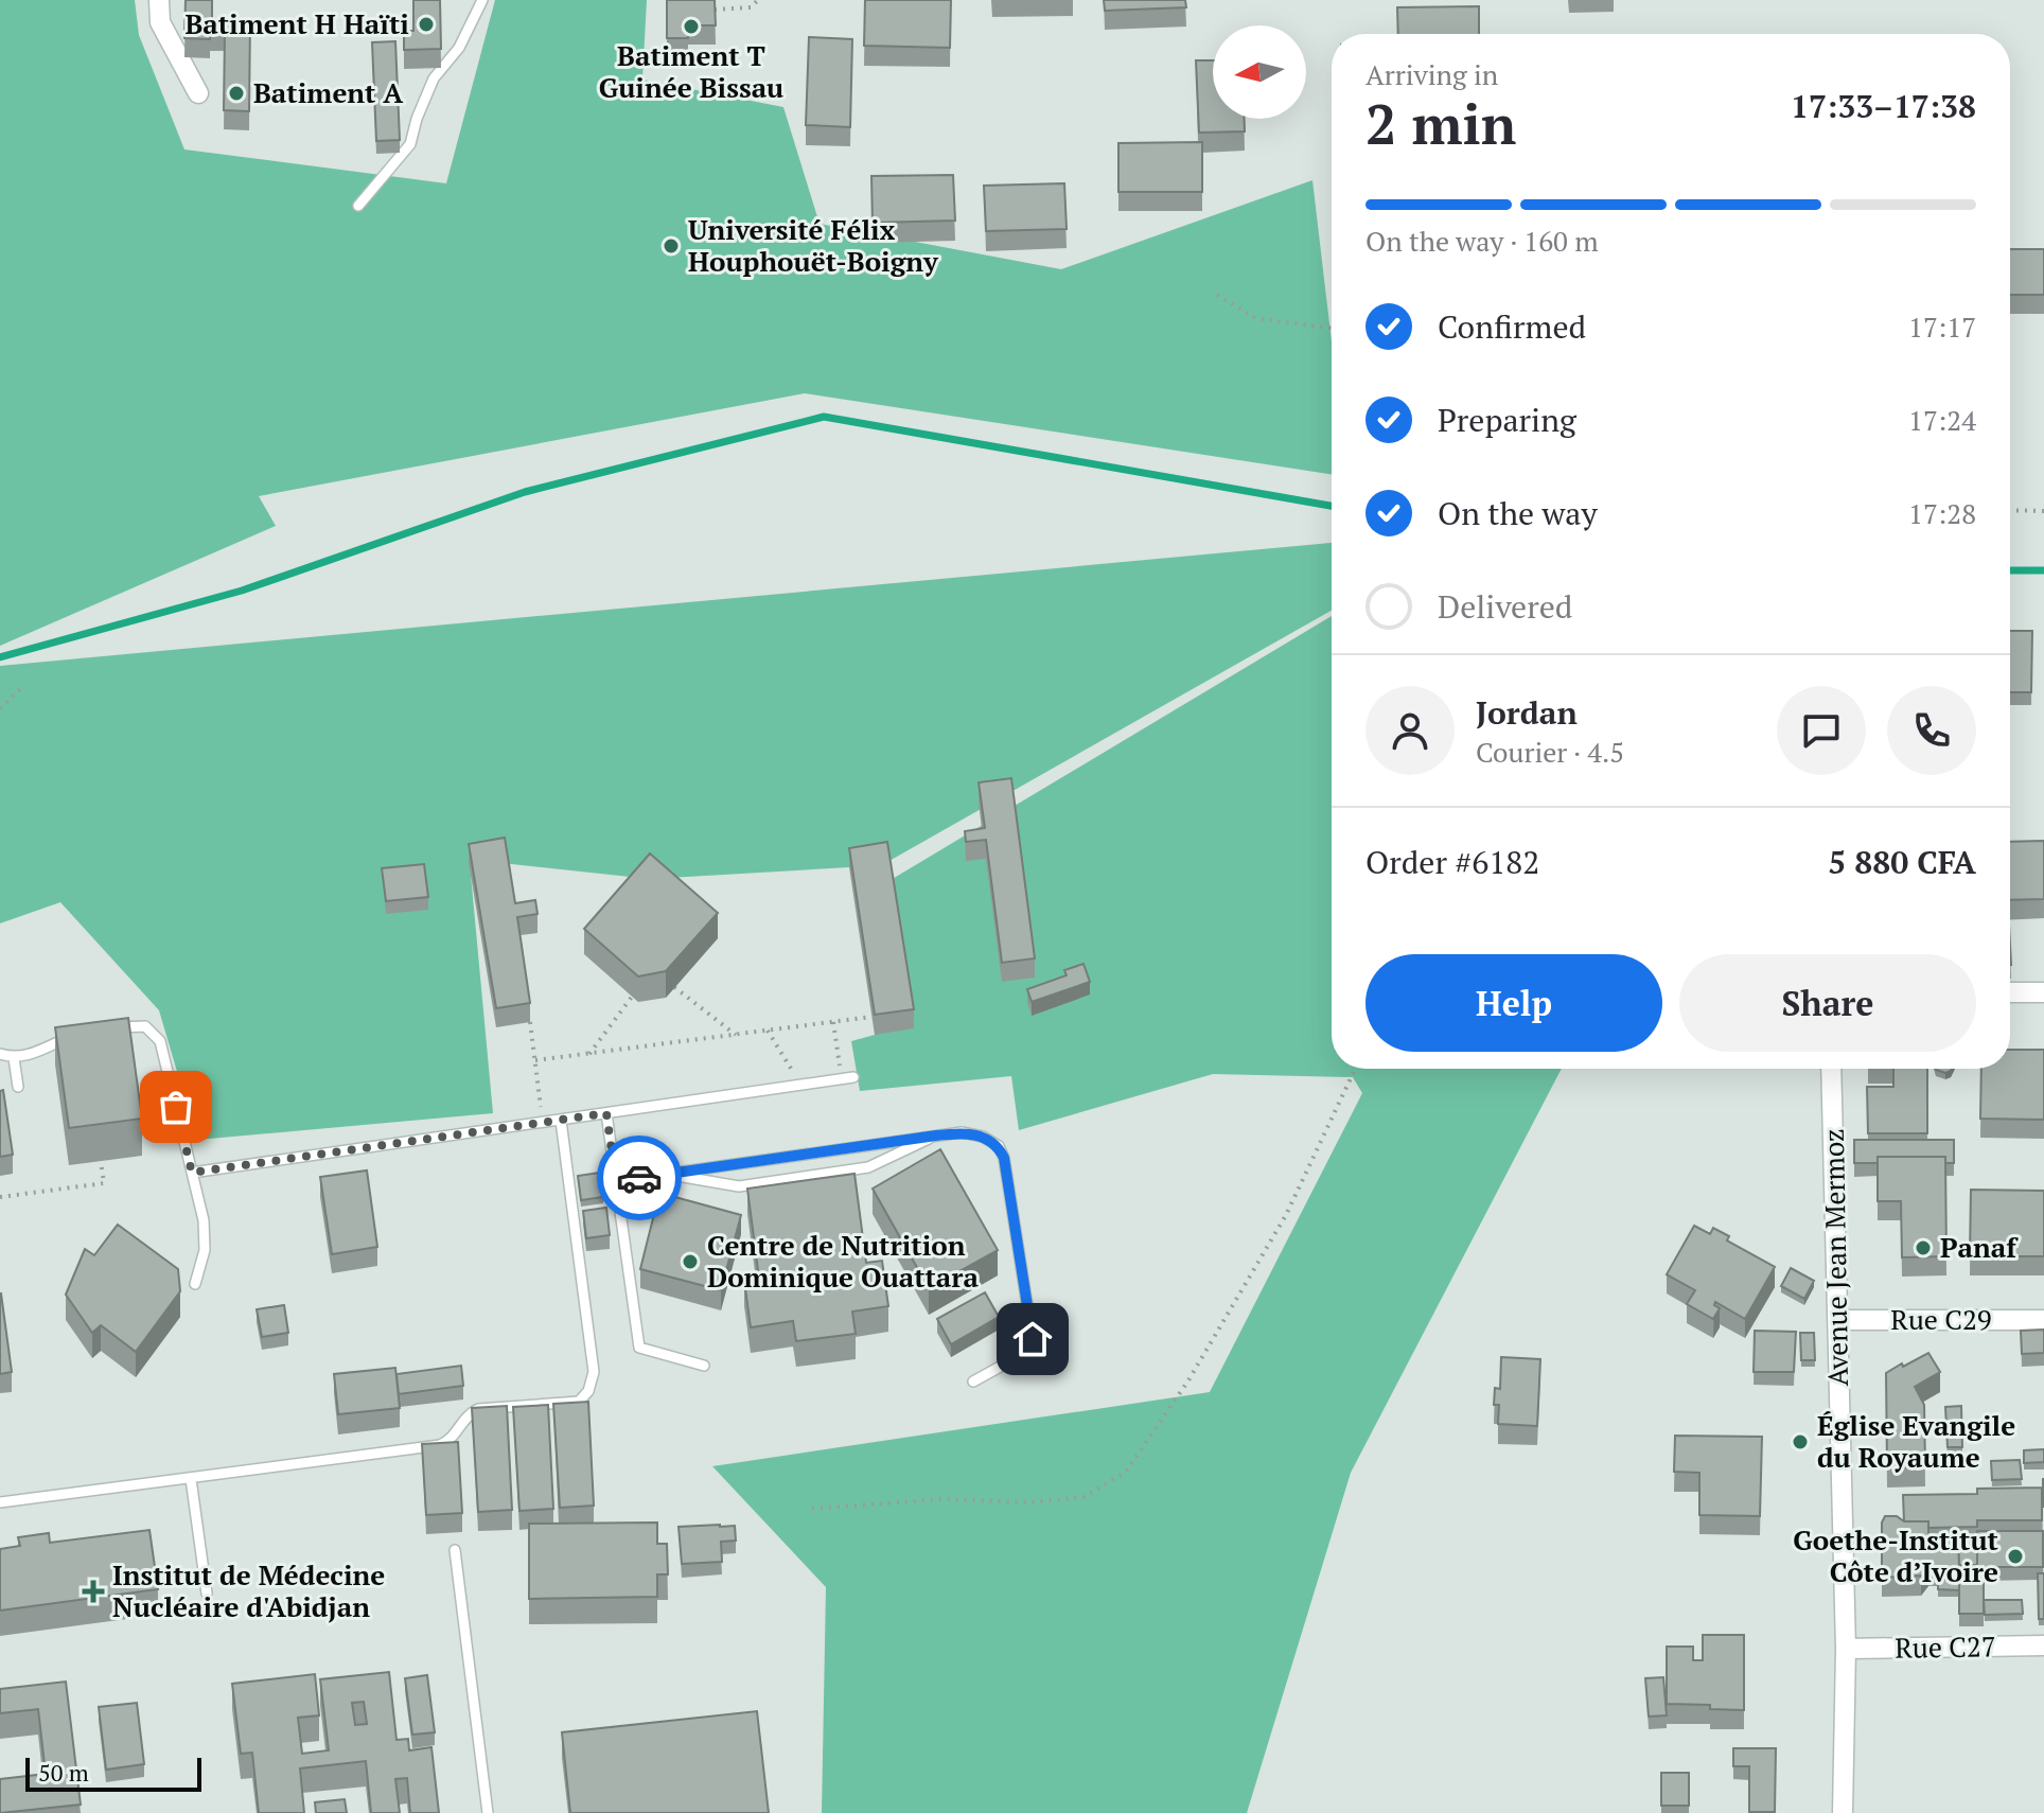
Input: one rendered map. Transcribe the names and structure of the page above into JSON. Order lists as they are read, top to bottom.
{
  "streets": {
    "street": ["Avenue Jean Mermoz", "Rue C29", "Rue C27"]
  },
  "crossings": [
    ["Avenue Jean Mermoz", "Rue C29"],
    ["Avenue Jean Mermoz", "Rue C27"]
  ],
  "places": {
    "other": [
      "Batiment H Haïti",
      "Batiment T Guinée Bissau",
      "Batiment A",
      "Université Félix Houphouët-Boigny",
      "Panaf",
      "Centre de Nutrition Dominique Ouattara",
      "Église Evangile du Royaume",
      "Goethe-Institut Côte d’Ivoire"
    ],
    "health": ["Institut de Médecine Nucléaire d'Abidjan"]
  },
  "scale_bar": "50 m",
  "north": "left",
  "page": {
    "heading": ["2 min", "Arriving in", "17:33–17:38"],
    "panel": [
      "Jordan",
      "Courier · 4.5",
      "Order #6182",
      "5 880 CFA"
    ],
    "bar": "On the way · 160 m",
    "list": [
      ["Confirmed", "17:17"],
      ["Preparing", "17:24"],
      ["On the way", "17:28"],
      "Delivered"
    ],
    "buttons": ["Help", "Share"],
    "scale": "50 m"
  }
}
